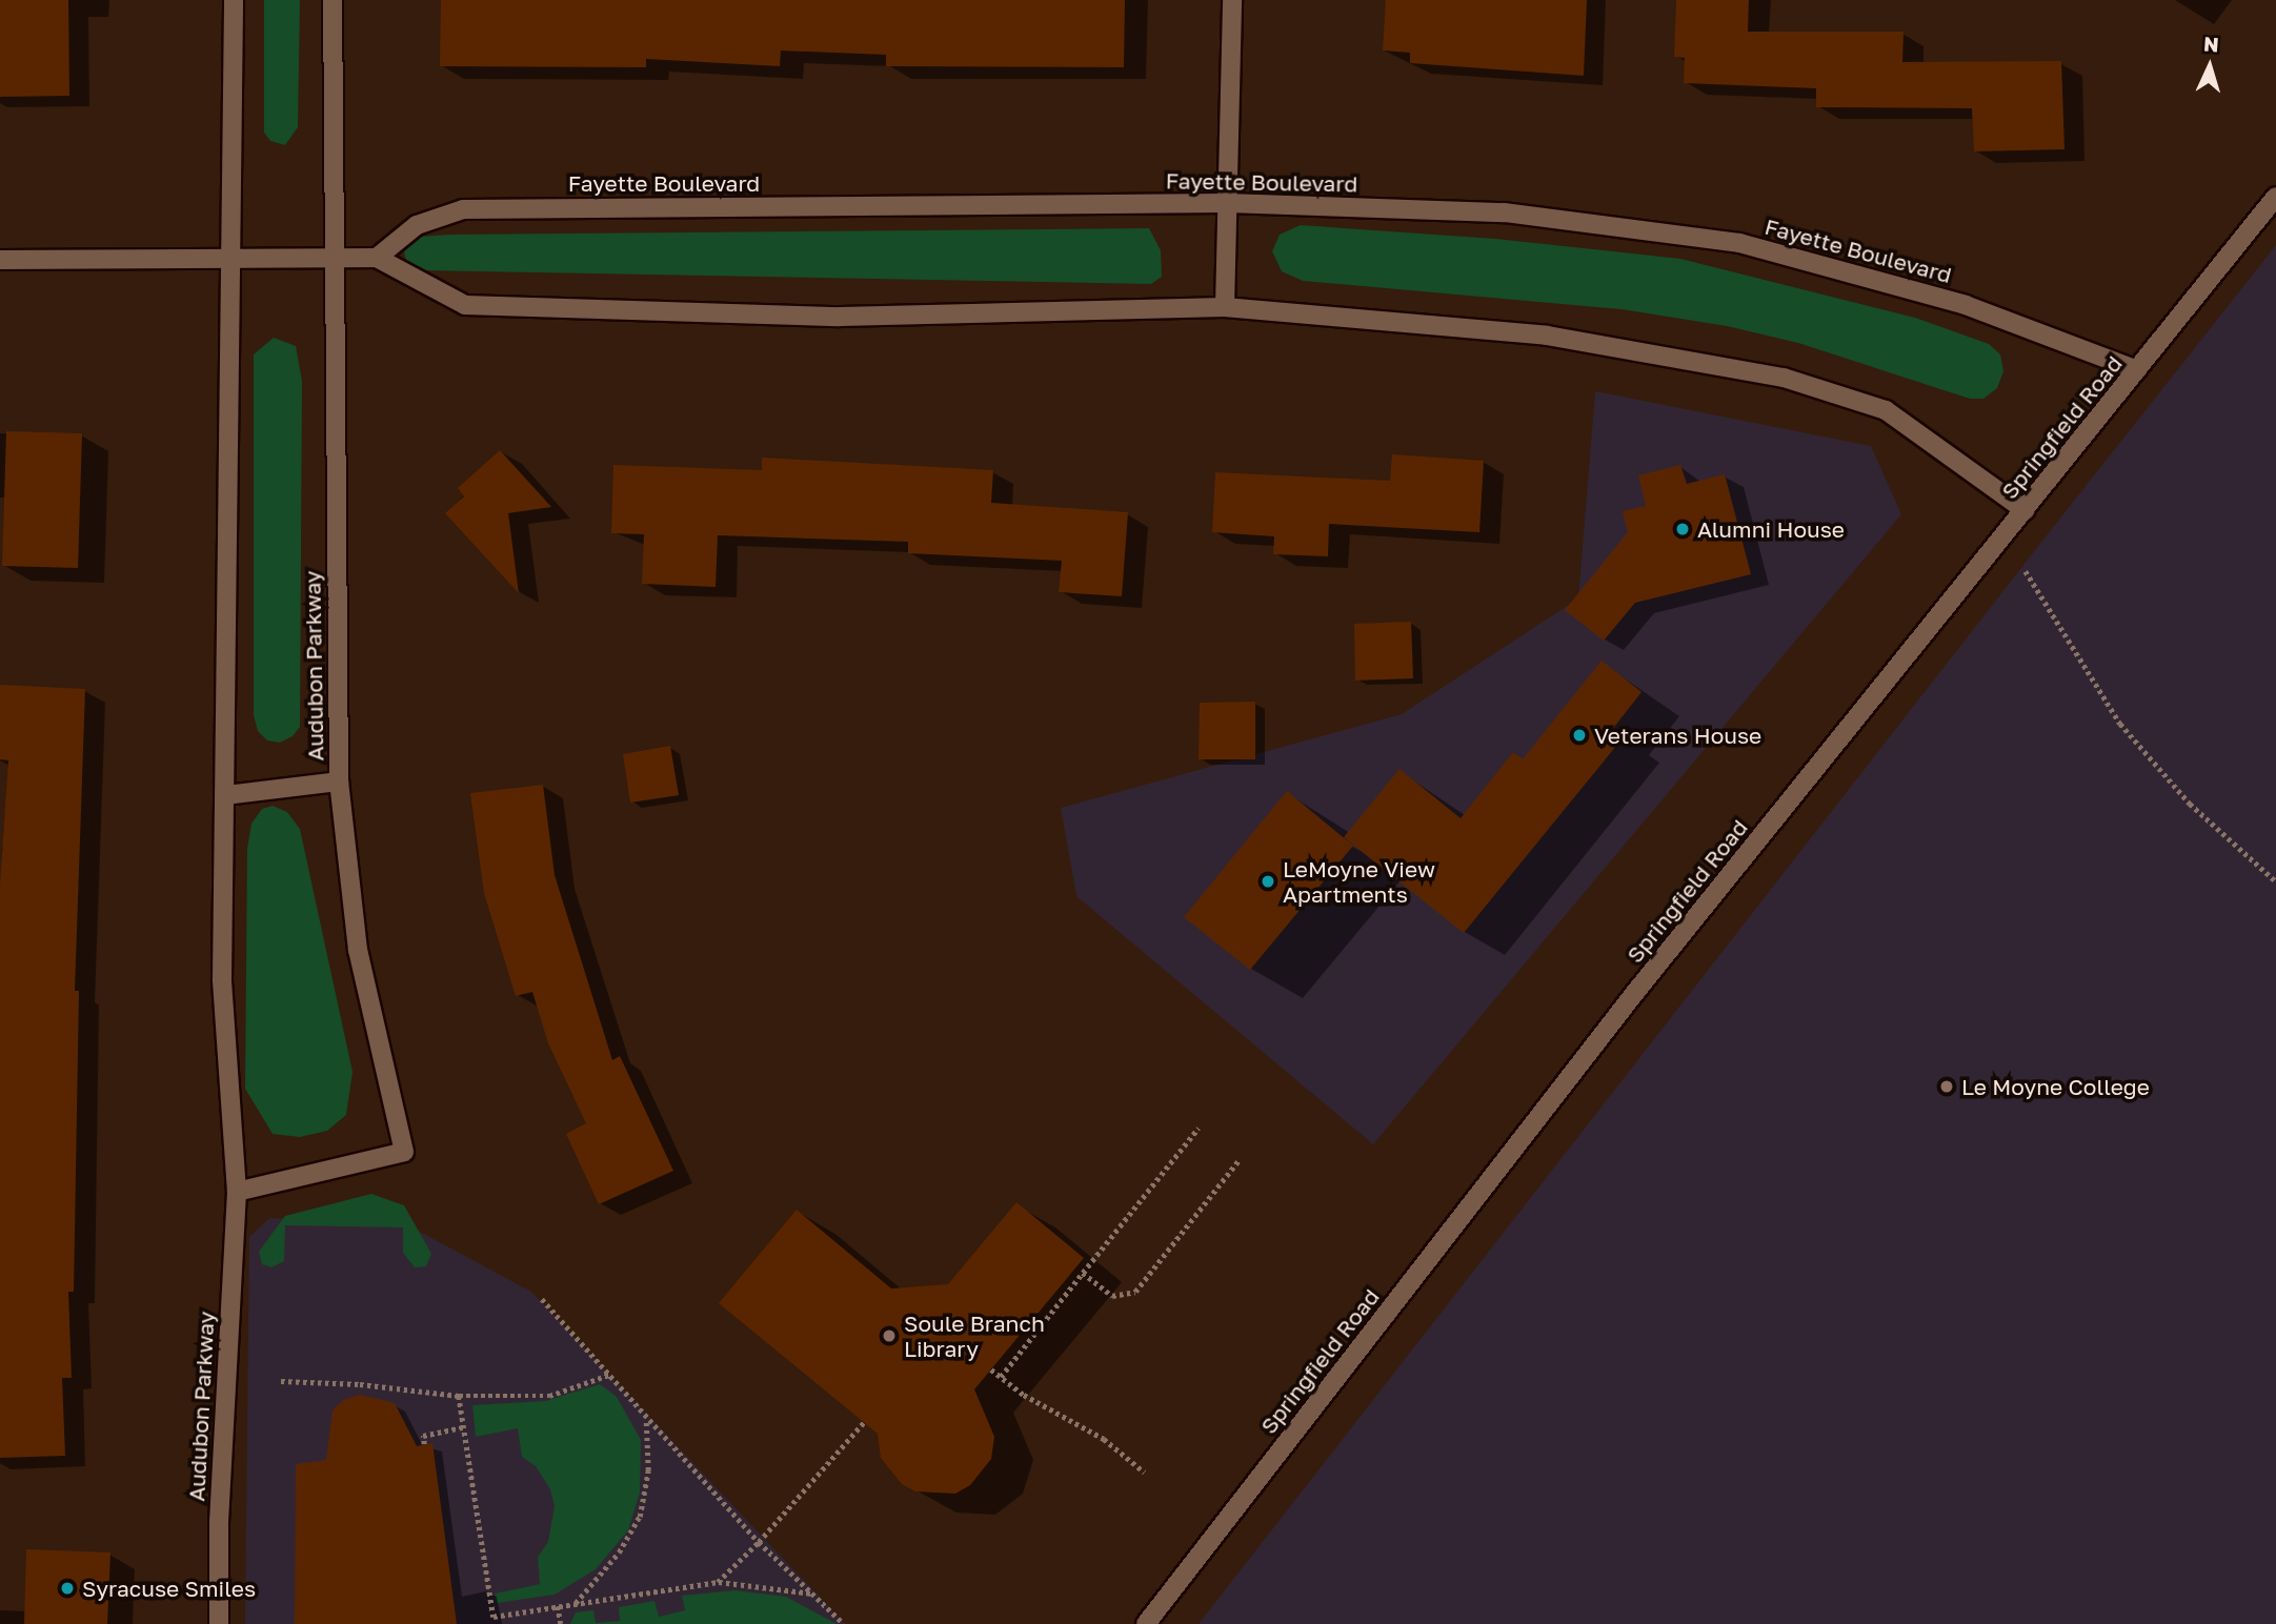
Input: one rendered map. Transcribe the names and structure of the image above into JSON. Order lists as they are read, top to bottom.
{
  "streets": {
    "street": ["Fayette Boulevard", "Springfield Road", "Audubon Parkway"]
  },
  "crossings": [
    ["Fayette Boulevard", "Springfield Road"]
  ],
  "places": [
    "Alumni House",
    "Veterans House",
    "LeMoyne View Apartments",
    "Le Moyne College",
    "Soule Branch Library",
    "Syracuse Smiles"
  ],
  "north": "top"
}
